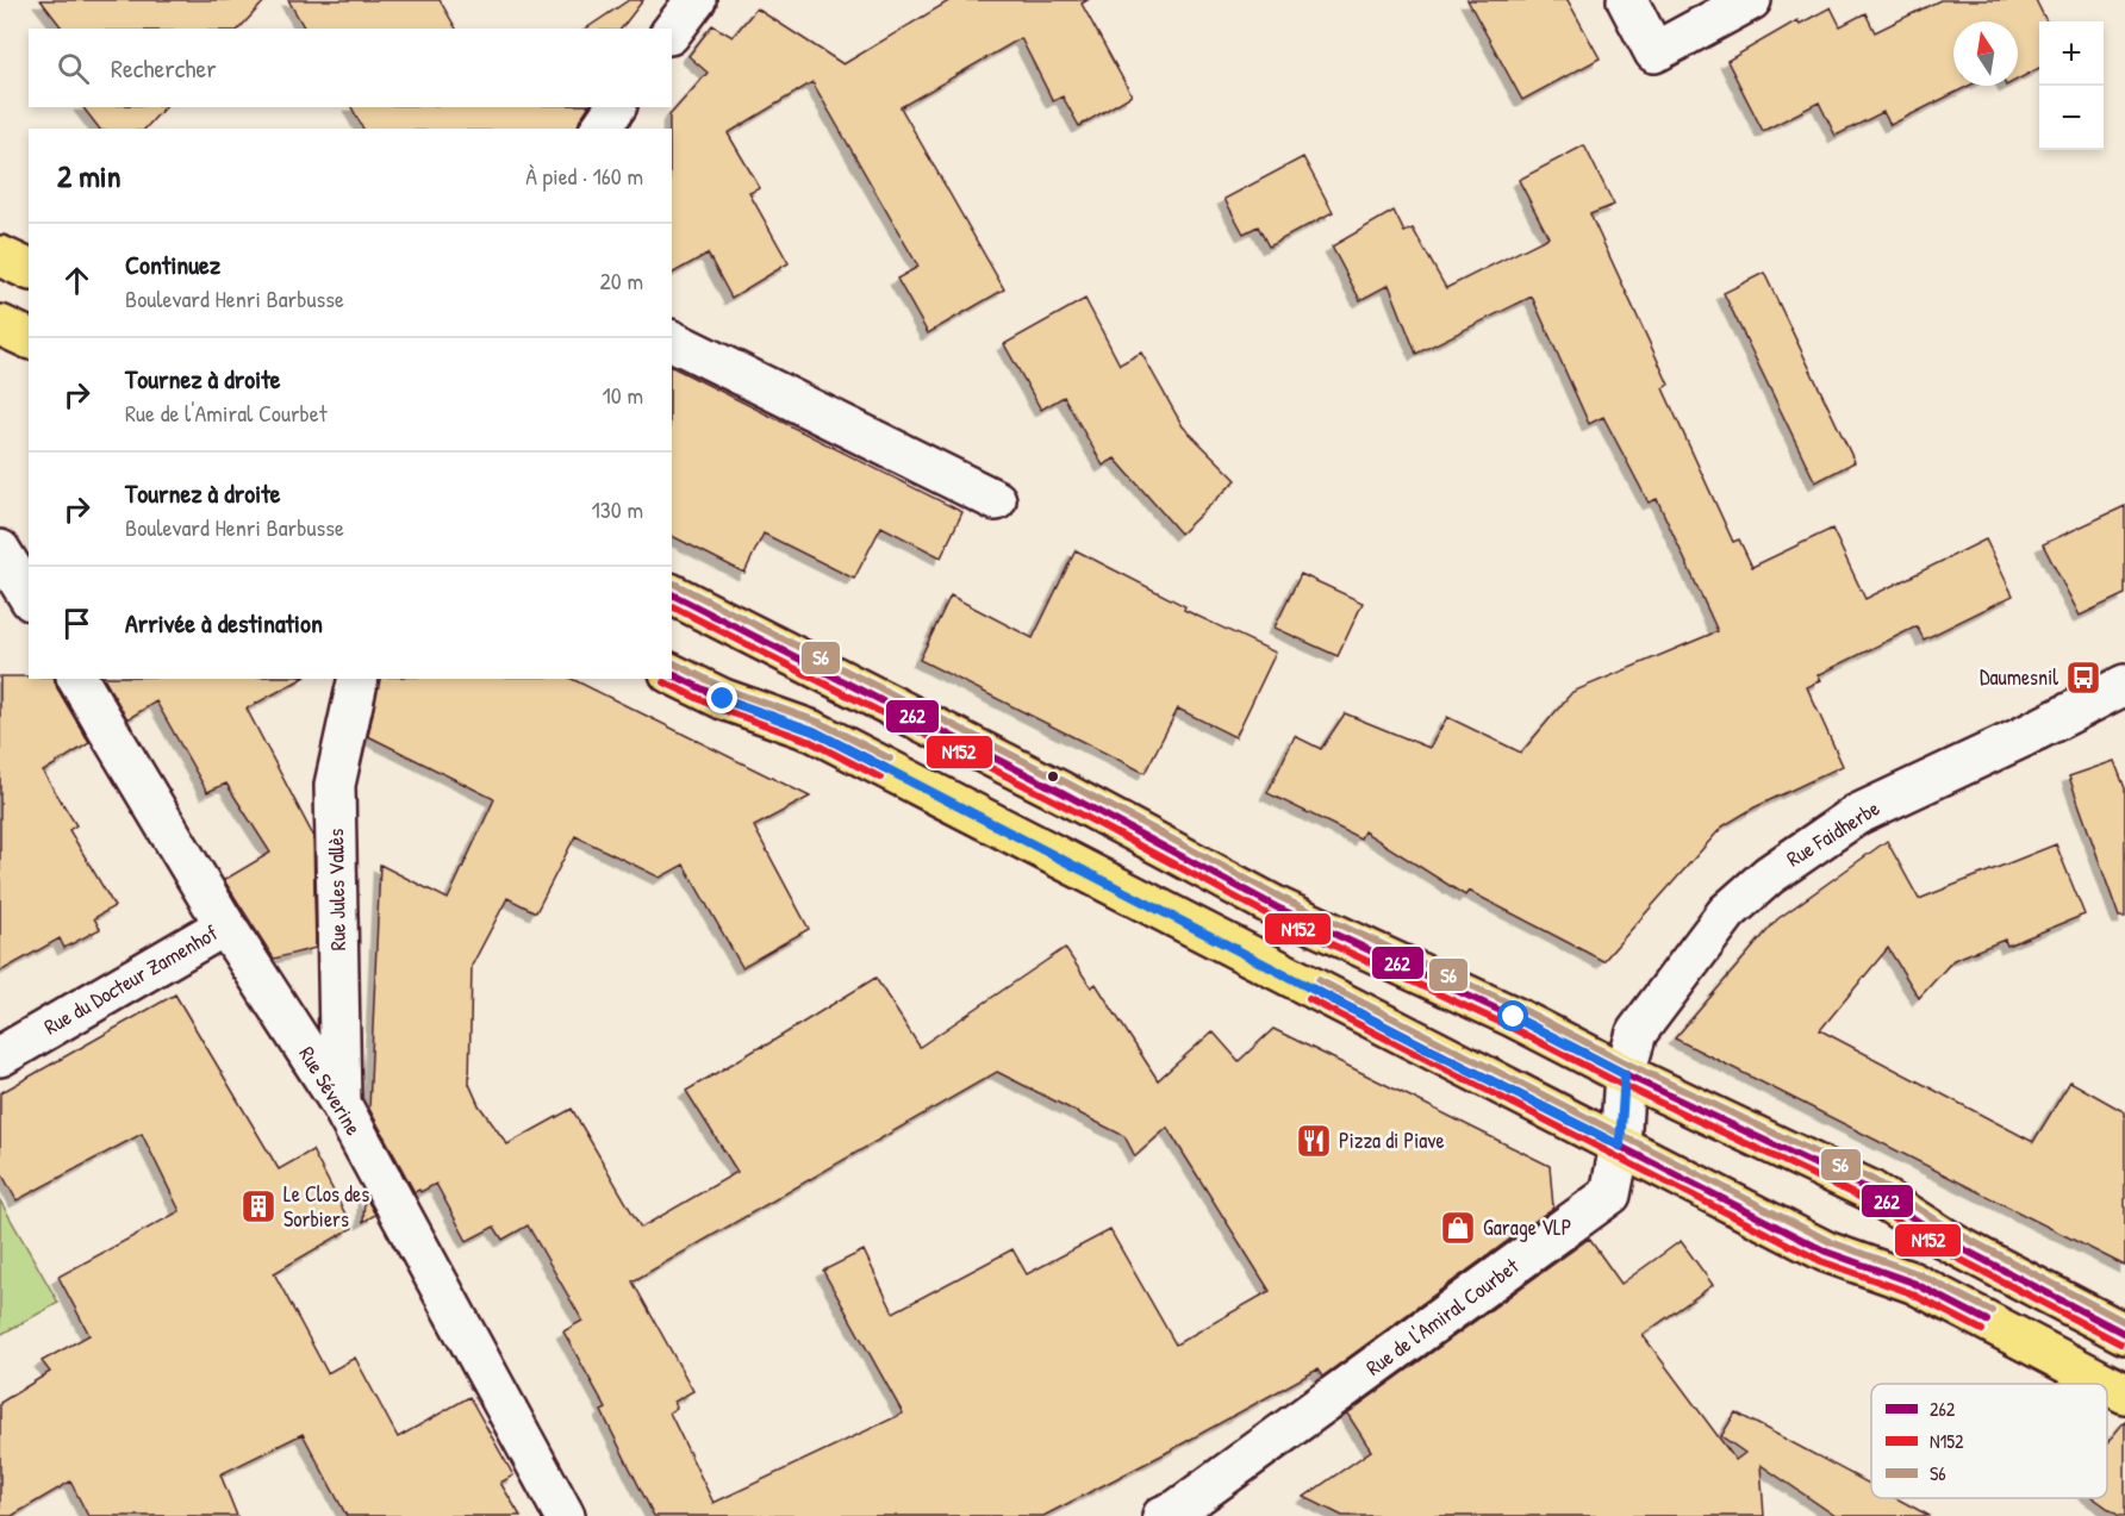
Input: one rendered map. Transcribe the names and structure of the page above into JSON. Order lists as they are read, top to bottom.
{
  "streets": {
    "street": [
      "Rue Faidherbe",
      "Rue Jules Vallès",
      "Rue du Docteur Zamenhof",
      "Rue Séverine",
      "Rue de l'Amiral Courbet"
    ]
  },
  "crossings": [
    ["Rue Faidherbe", "Rue de l'Amiral Courbet"],
    ["Rue Jules Vallès", "Rue Séverine"],
    ["Rue du Docteur Zamenhof", "Rue Séverine"]
  ],
  "places": {
    "bus stop": ["Daumesnil"],
    "restaurant": ["Pizza di Piave"],
    "building": ["Le Clos des Sorbiers"],
    "shop": ["Garage VLP"]
  },
  "lines": ["transit line S6", "transit line 262", "transit line N152"],
  "legend": ["262", "N152", "S6"],
  "north": "top",
  "page": {
    "map_buttons": ["+", "−"],
    "search": "Rechercher",
    "heading": ["2 min", "À pied · 160 m"],
    "list": [
      ["Continuez", "Boulevard Henri Barbusse", "20 m"],
      ["Tournez à droite", "Rue de l'Amiral Courbet", "10 m"],
      ["Tournez à droite", "Boulevard Henri Barbusse", "130 m"],
      "Arrivée à destination"
    ]
  }
}
